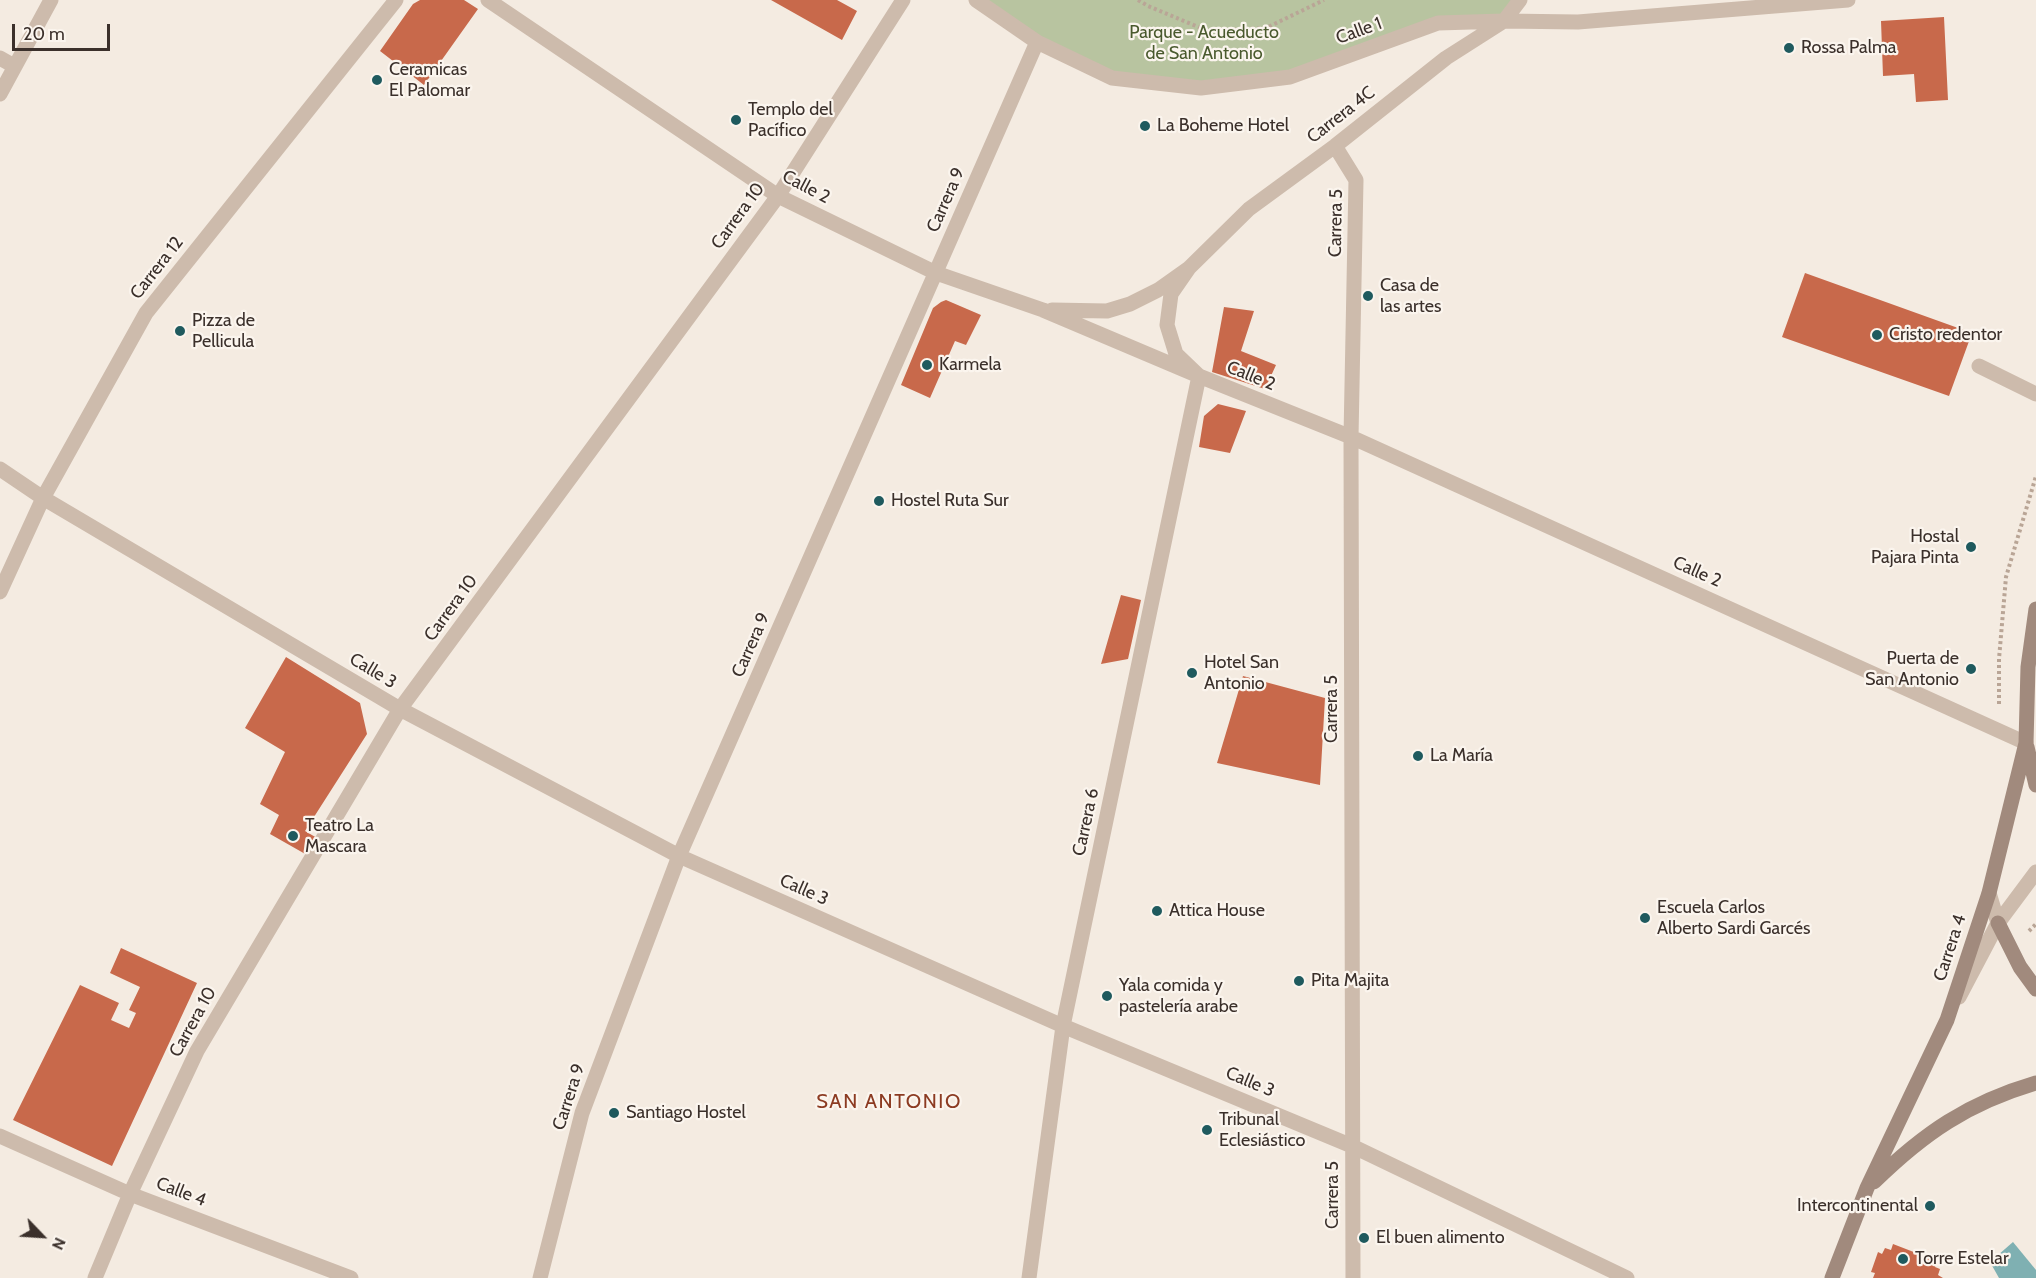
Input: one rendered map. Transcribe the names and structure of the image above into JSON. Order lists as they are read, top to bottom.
{
  "streets": {
    "main road": ["Carrera 4"],
    "street": [
      "Calle 1",
      "Carrera 4C",
      "Calle 2",
      "Carrera 9",
      "Carrera 10",
      "Carrera 5",
      "Carrera 12",
      "Calle 3",
      "Carrera 6",
      "Calle 4"
    ]
  },
  "crossings": [
    ["Calle 1", "Carrera 4C"],
    ["Calle 1", "Carrera 9"],
    ["Carrera 4C", "Calle 2"],
    ["Carrera 4C", "Carrera 5"],
    ["Carrera 4C", "Carrera 6"],
    ["Calle 2", "Carrera 9"],
    ["Calle 2", "Carrera 10"],
    ["Calle 2", "Carrera 5"],
    ["Calle 2", "Carrera 6"],
    ["Calle 2", "Carrera 4"],
    ["Carrera 9", "Calle 3"],
    ["Carrera 10", "Calle 3"],
    ["Carrera 10", "Calle 4"],
    ["Carrera 5", "Calle 3"],
    ["Carrera 12", "Calle 3"],
    ["Calle 3", "Carrera 6"]
  ],
  "districts": ["SAN ANTONIO"],
  "parks": ["Parque - Acueducto de San Antonio"],
  "places": [
    "Rossa Palma",
    "Ceramicas El Palomar",
    "Templo del Pacífico",
    "La Boheme Hotel",
    "Casa de las artes",
    "Pizza de Pellicula",
    "Cristo redentor",
    "Karmela",
    "Hostel Ruta Sur",
    "Hostal Pajara Pinta",
    "Puerta de San Antonio",
    "Hotel San Antonio",
    "La María",
    "Teatro La Mascara",
    "Attica House",
    "Escuela Carlos Alberto Sardi Garcés",
    "Pita Majita",
    "Yala comida y pastelería arabe",
    "Santiago Hostel",
    "Tribunal Eclesiástico",
    "Intercontinental",
    "El buen alimento",
    "Torre Estelar"
  ],
  "scale_bar": "20 m",
  "north": "bottom right"
}
